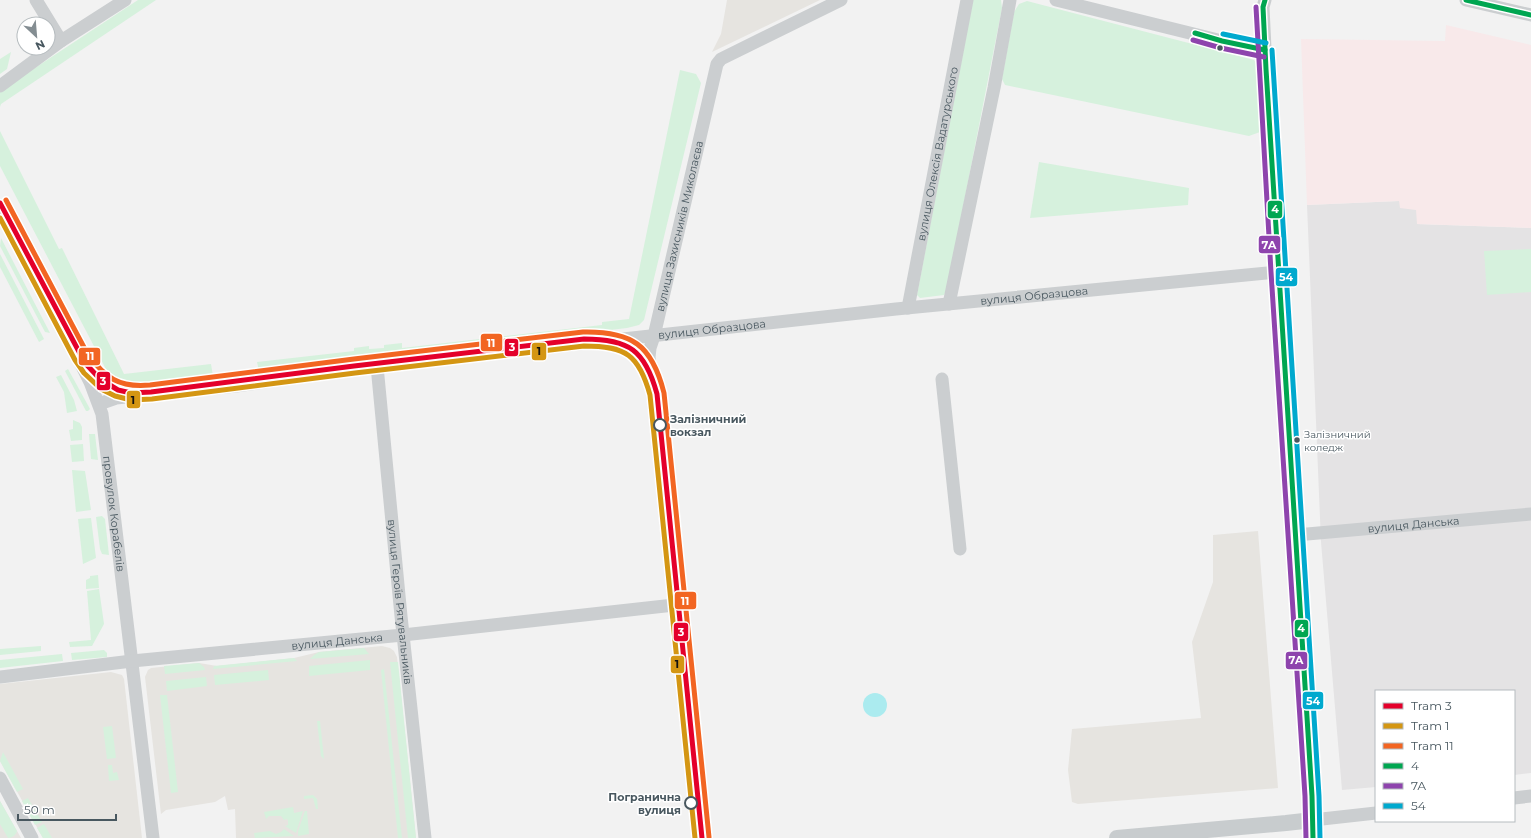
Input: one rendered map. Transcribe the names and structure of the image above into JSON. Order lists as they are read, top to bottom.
{
  "streets": {
    "street": [
      "вулиця Олексія Вадатурського",
      "вулиця Захисників Миколаєва",
      "вулиця Образцова",
      "провулок Корабелів",
      "вулиця Данська",
      "вулиця Героїв Рятувальників"
    ]
  },
  "crossings": [
    ["вулиця Олексія Вадатурського", "вулиця Образцова"],
    ["вулиця Захисників Миколаєва", "вулиця Образцова"],
    ["вулиця Захисників Миколаєва", "вулиця Данська"],
    ["вулиця Образцова", "провулок Корабелів"],
    ["вулиця Образцова", "вулиця Героїв Рятувальників"],
    ["провулок Корабелів", "вулиця Данська"],
    ["вулиця Данська", "вулиця Героїв Рятувальників"]
  ],
  "places": ["Залізничний вокзал", "Залізничний коледж", "Погранична вулиця"],
  "lines": [
    "transit line 4",
    "transit line 7А",
    "transit line 54",
    "tram line 11",
    "tram line 3",
    "tram line 1"
  ],
  "legend": [
    "Tram 3",
    "Tram 1",
    "Tram 11",
    "4",
    "7А",
    "54"
  ],
  "scale_bar": "50 m",
  "north": "bottom right"
}
